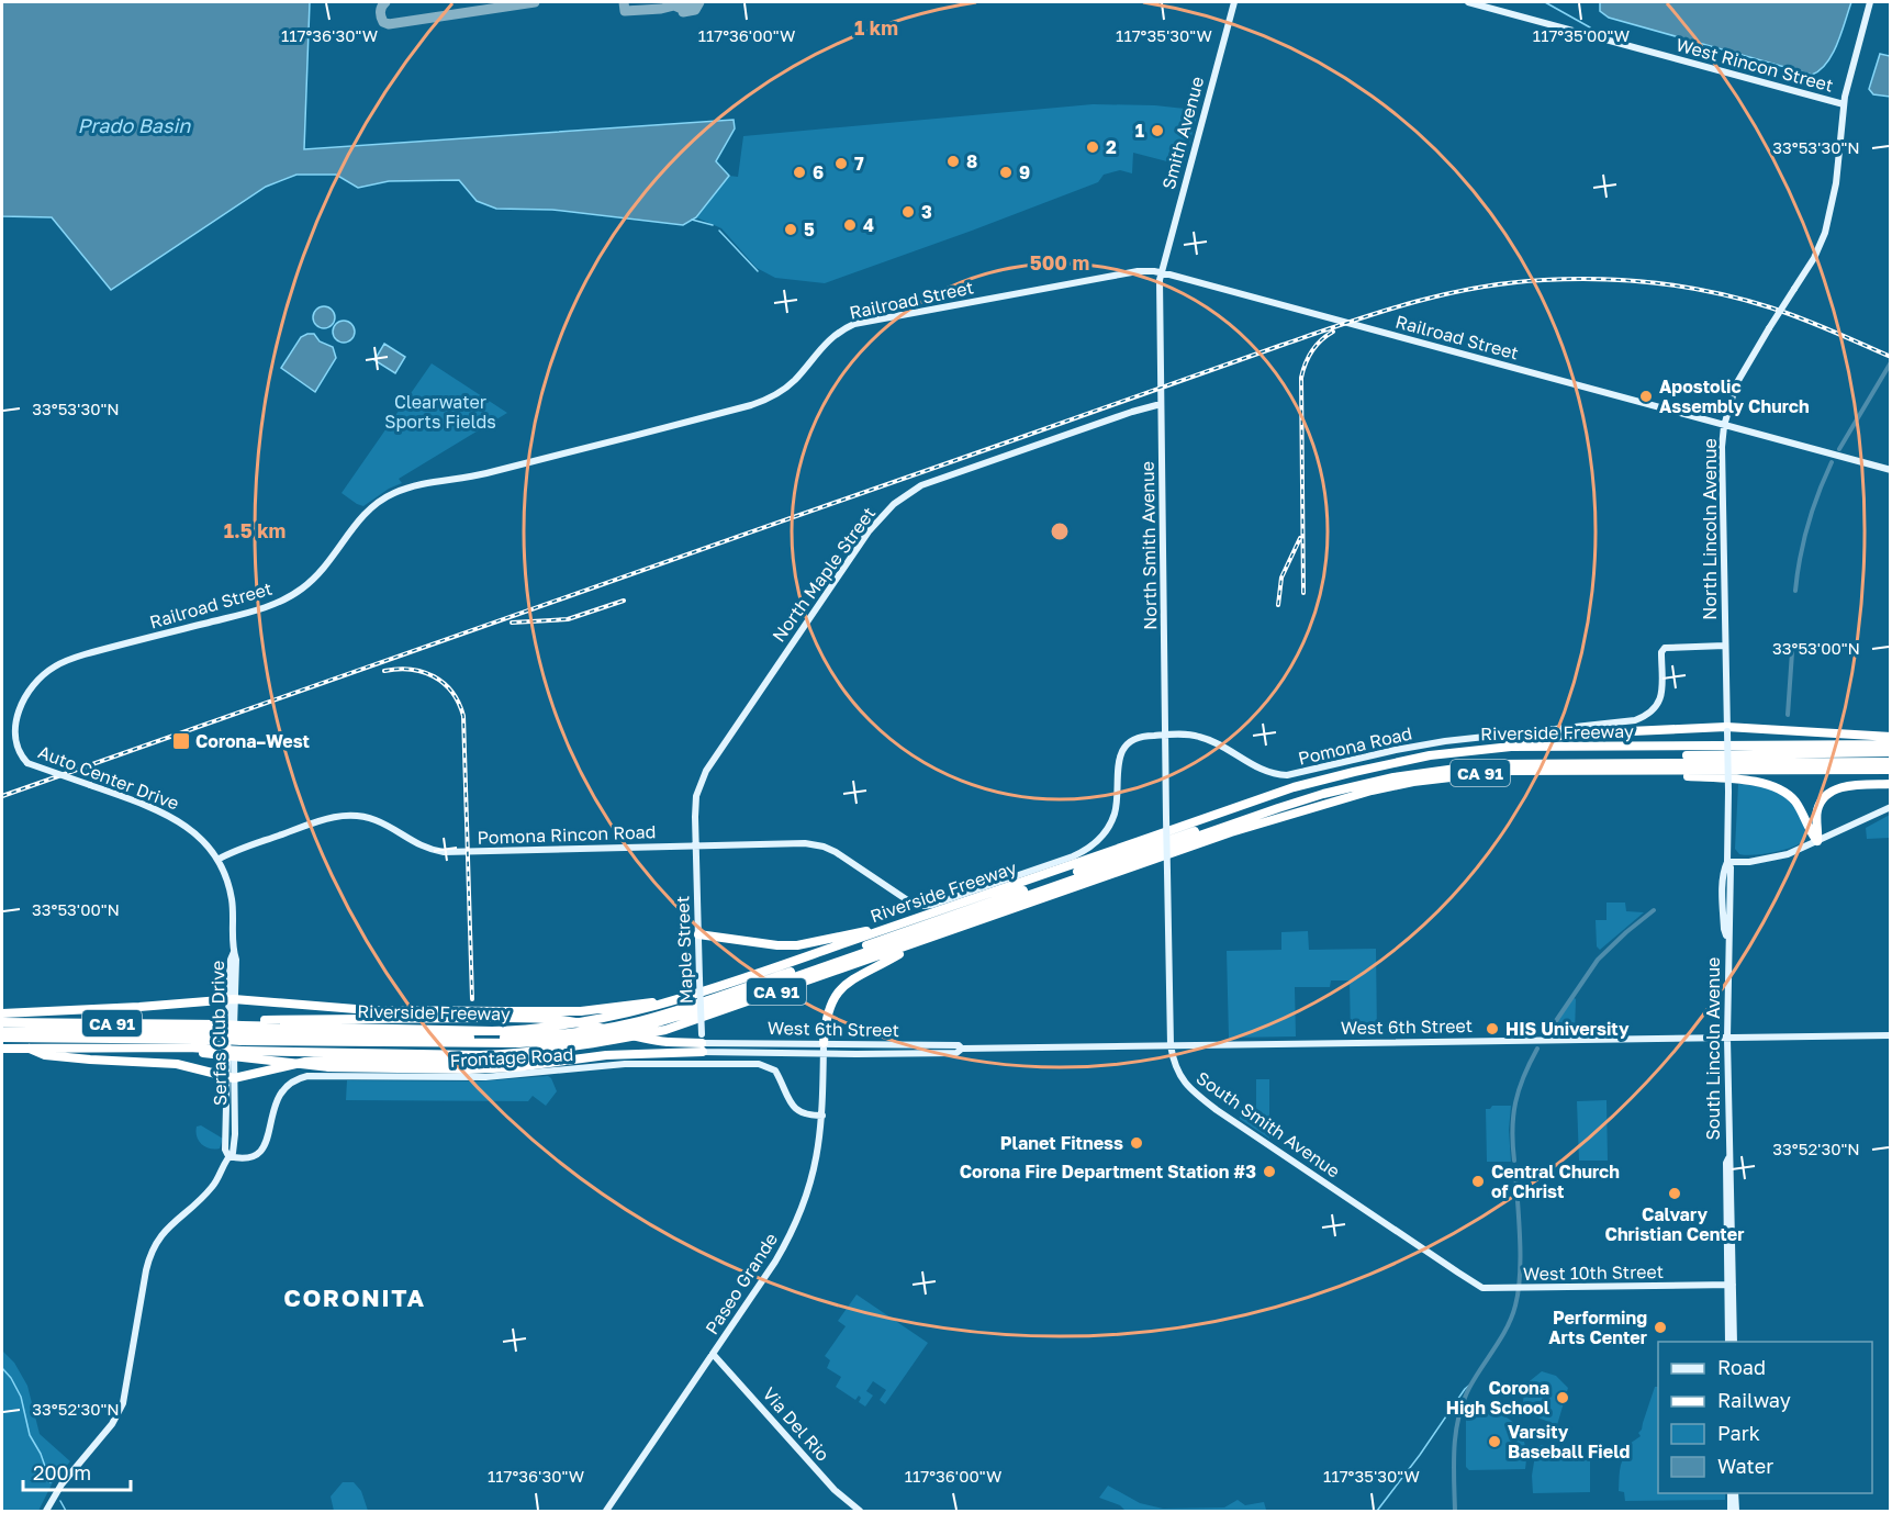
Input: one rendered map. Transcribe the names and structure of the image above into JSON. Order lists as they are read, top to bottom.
{
  "streets": {
    "highway": ["Riverside Freeway", "CA 91"],
    "main road": [
      "West Rincon Street",
      "Smith Avenue",
      "Railroad Street",
      "North Lincoln Avenue",
      "North Smith Avenue",
      "North Maple Street",
      "Pomona Road",
      "Auto Center Drive",
      "Pomona Rincon Road",
      "Maple Street",
      "West 6th Street",
      "Serfas Club Drive",
      "South Lincoln Avenue",
      "Frontage Road",
      "South Smith Avenue",
      "West 10th Street",
      "Paseo Grande",
      "Via Del Rio"
    ]
  },
  "crossings": [
    ["West Rincon Street", "North Lincoln Avenue"],
    ["Smith Avenue", "Railroad Street"],
    ["Smith Avenue", "North Smith Avenue"],
    ["Railroad Street", "North Lincoln Avenue"],
    ["Railroad Street", "North Smith Avenue"],
    ["Railroad Street", "Auto Center Drive"],
    ["North Lincoln Avenue", "Pomona Road"],
    ["North Lincoln Avenue", "South Lincoln Avenue"],
    ["North Smith Avenue", "North Maple Street"],
    ["North Smith Avenue", "Pomona Road"],
    ["North Smith Avenue", "South Smith Avenue"],
    ["North Maple Street", "Pomona Road"],
    ["North Maple Street", "Pomona Rincon Road"],
    ["North Maple Street", "Maple Street"],
    ["Pomona Road", "Pomona Rincon Road"],
    ["Pomona Road", "Maple Street"],
    ["Auto Center Drive", "Pomona Rincon Road"],
    ["Auto Center Drive", "Serfas Club Drive"],
    ["Pomona Rincon Road", "Maple Street"],
    ["Maple Street", "West 6th Street"],
    ["West 6th Street", "South Lincoln Avenue"],
    ["West 6th Street", "South Smith Avenue"],
    ["West 6th Street", "Paseo Grande"],
    ["Serfas Club Drive", "Frontage Road"],
    ["South Lincoln Avenue", "West 10th Street"],
    ["Frontage Road", "Paseo Grande"],
    ["South Smith Avenue", "West 10th Street"],
    ["Paseo Grande", "Via Del Rio"]
  ],
  "districts": ["CORONITA"],
  "water": ["Prado Basin"],
  "parks": ["Clearwater Sports Fields"],
  "places": {
    "other": [
      "1",
      "2",
      "8",
      "7",
      "6",
      "9",
      "3",
      "4",
      "5",
      "Apostolic Assembly Church",
      "HIS University",
      "Planet Fitness",
      "Corona Fire Department Station #3",
      "Central Church of Christ",
      "Calvary Christian Center",
      "Performing Arts Center",
      "Corona High School",
      "Varsity Baseball Field"
    ],
    "transit": ["Corona–West"]
  },
  "legend": [
    "Road",
    "Railway",
    "Park",
    "Water"
  ],
  "scale_bar": "200 m",
  "coordinates": [
    "117°36'30\"W",
    "117°36'00\"W",
    "117°35'30\"W",
    "117°35'00\"W",
    "33°53'30\"N",
    "33°53'00\"N",
    "33°52'30\"N"
  ],
  "rings": ["1 km", "500 m", "1.5 km"]
}
